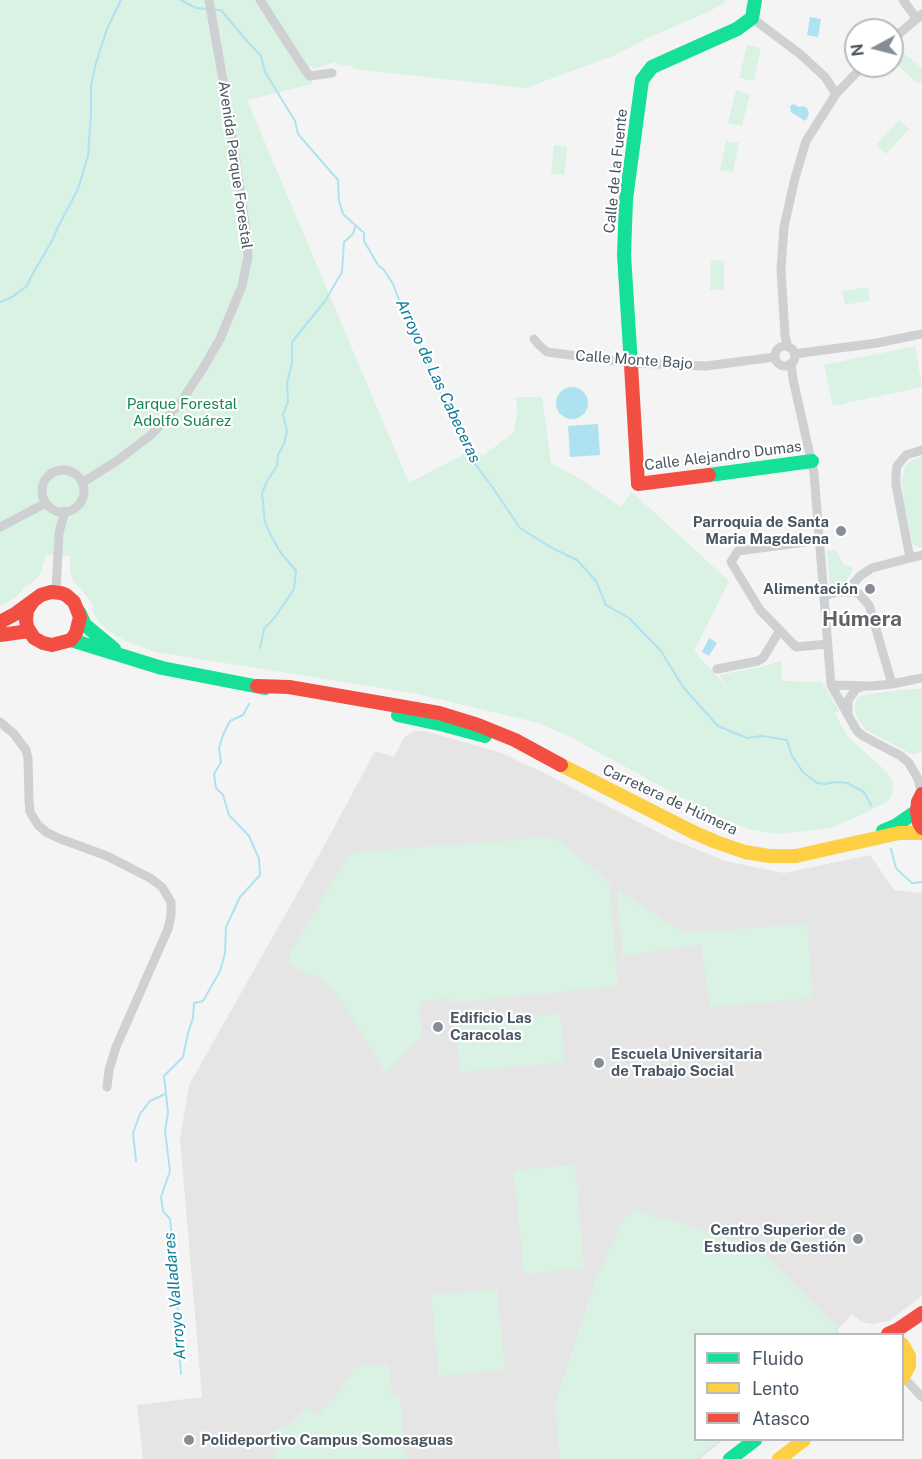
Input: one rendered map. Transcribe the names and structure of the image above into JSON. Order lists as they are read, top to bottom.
{
  "streets": {
    "main road": ["Calle de la Fuente", "Calle Alejandro Dumas", "Carretera de Húmera"],
    "street": ["Avenida Parque Forestal", "Calle Monte Bajo"]
  },
  "crossings": [
    ["Calle de la Fuente", "Calle Monte Bajo"],
    ["Calle de la Fuente", "Calle Alejandro Dumas"]
  ],
  "districts": ["Húmera"],
  "water": ["Arroyo de Las Cabeceras", "Arroyo Valladares"],
  "parks": ["Parque Forestal Adolfo Suárez"],
  "places": [
    "Parroquia de Santa Maria Magdalena",
    "Alimentación",
    "Edificio Las Caracolas",
    "Escuela Universitaria de Trabajo Social",
    "Centro Superior de Estudios de Gestión",
    "Polideportivo Campus Somosaguas"
  ],
  "legend": ["Fluido", "Lento", "Atasco"],
  "north": "left"
}
